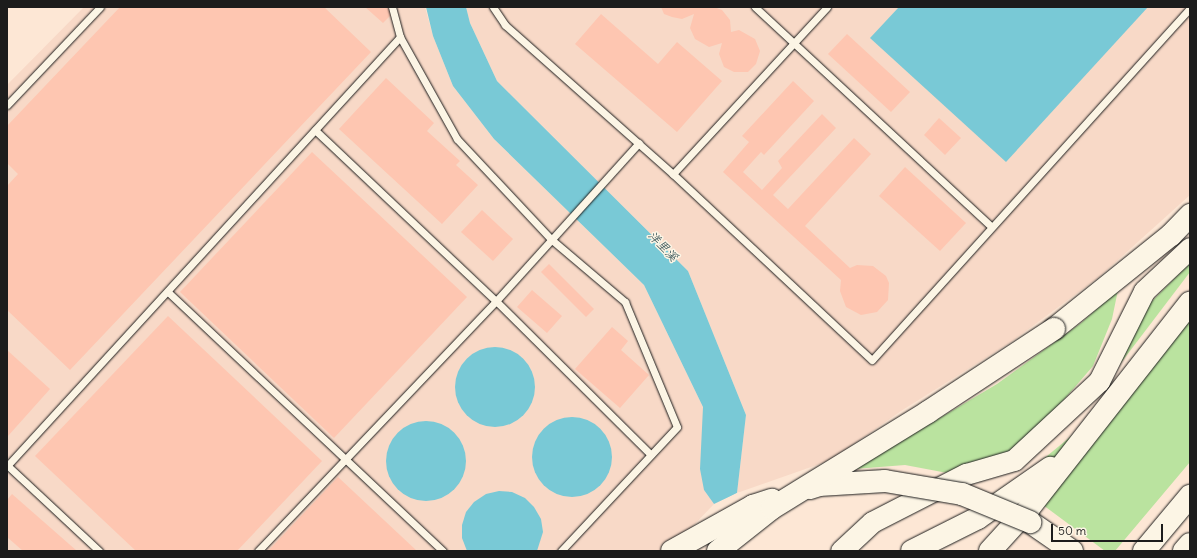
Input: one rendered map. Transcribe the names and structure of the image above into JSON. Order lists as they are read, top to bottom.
{
  "water": ["洋里溪"],
  "scale_bar": "50 m"
}
